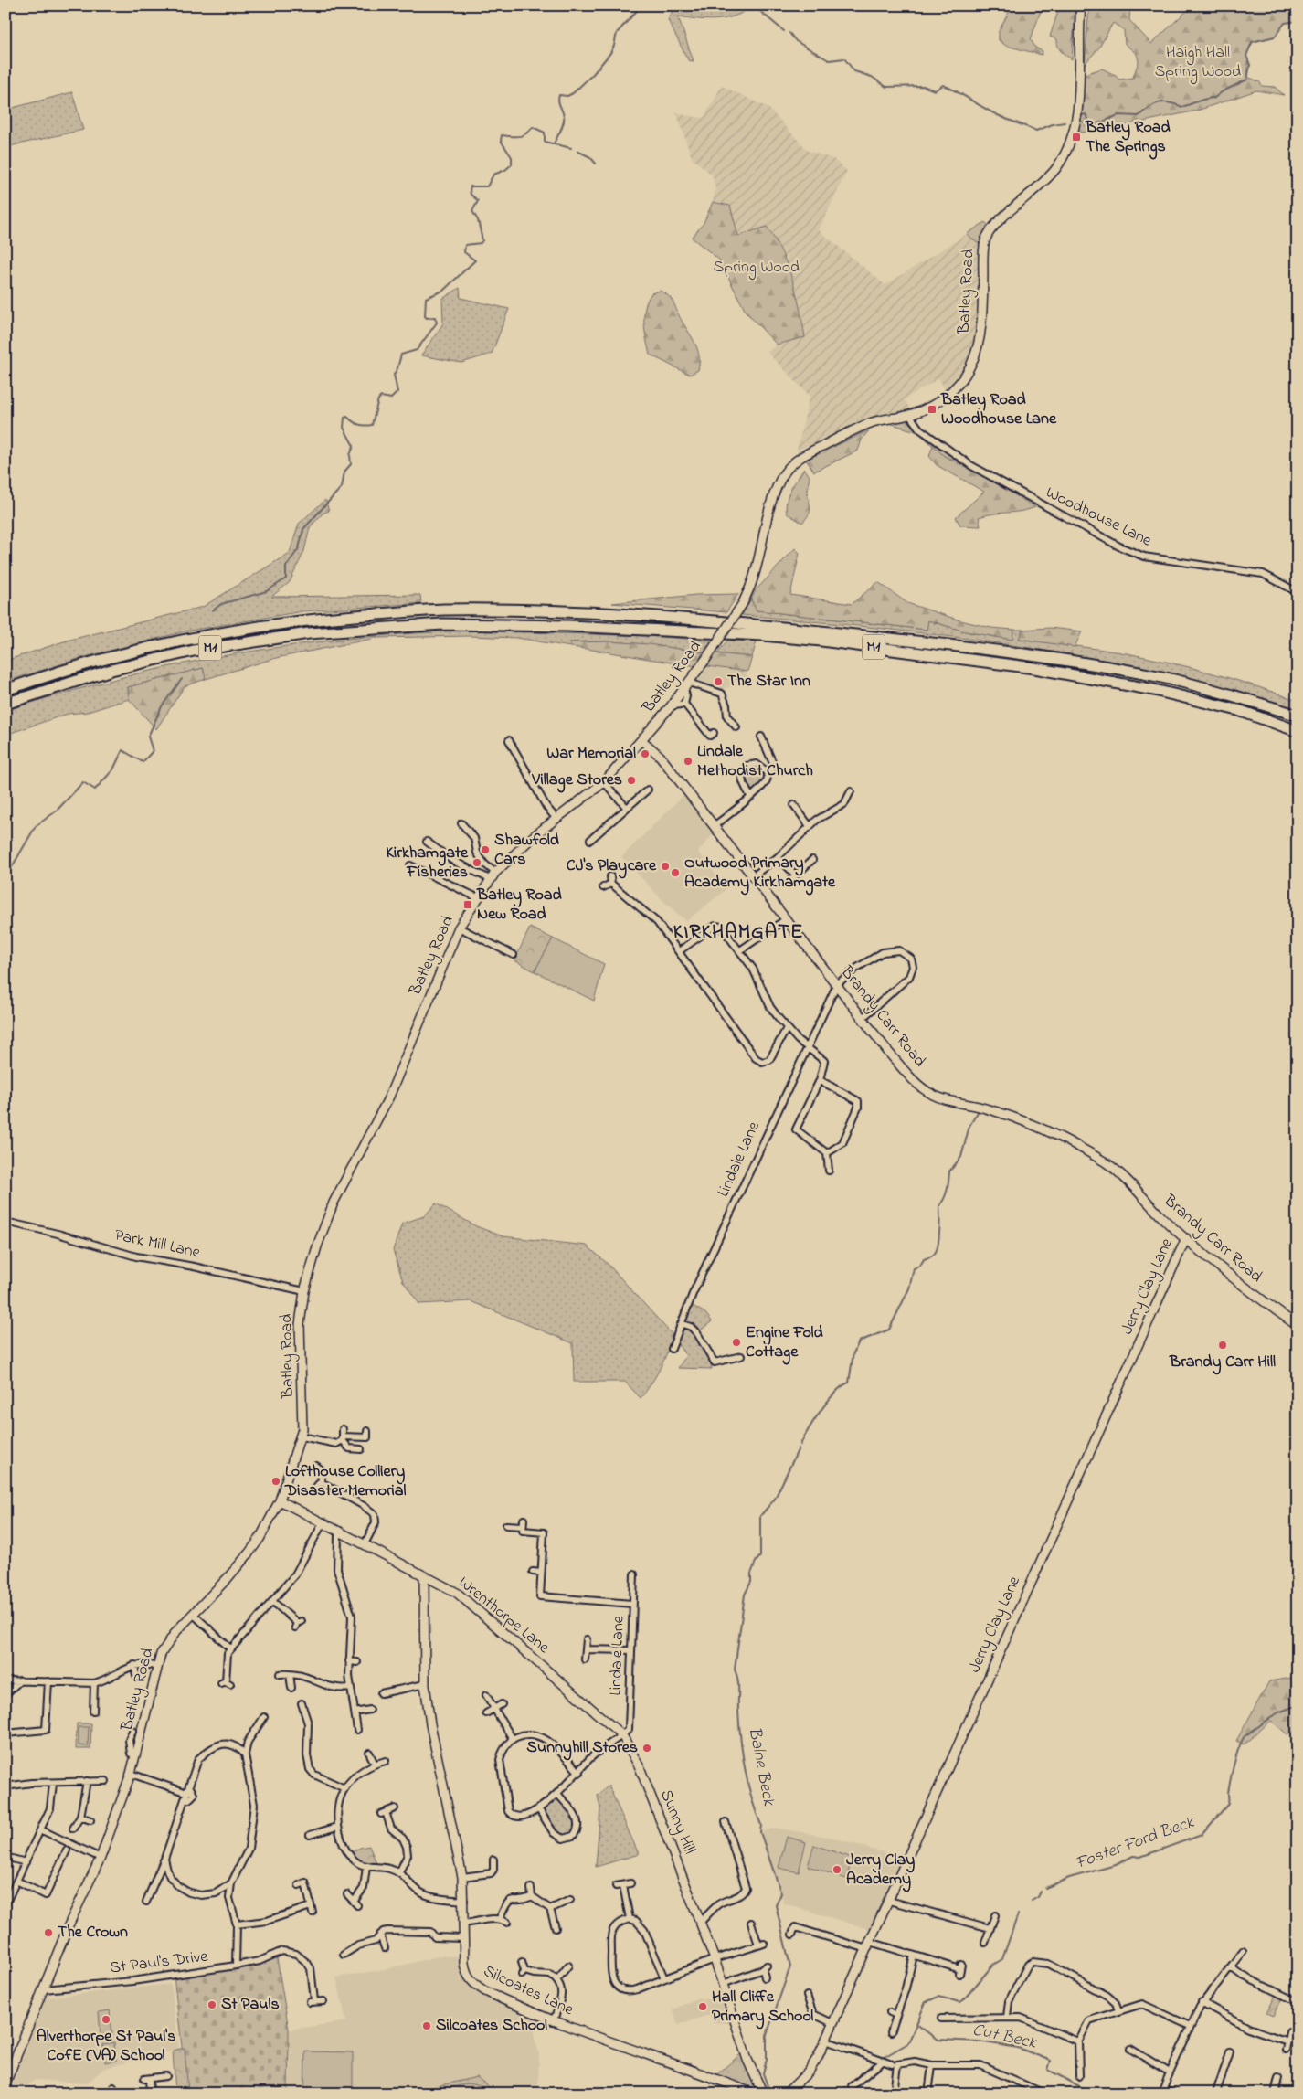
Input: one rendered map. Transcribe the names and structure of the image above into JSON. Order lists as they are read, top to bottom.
{
  "streets": {
    "highway": ["M1"],
    "street": [
      "Batley Road",
      "Woodhouse Lane",
      "Brandy Carr Road",
      "Lindale Lane",
      "Park Mill Lane",
      "Jerry Clay Lane",
      "Wrenthorpe Lane",
      "Sunny Hill",
      "St Paul's Drive",
      "Silcoates Lane"
    ]
  },
  "crossings": [
    ["Batley Road", "Woodhouse Lane"],
    ["Batley Road", "Brandy Carr Road"],
    ["Batley Road", "Park Mill Lane"],
    ["Batley Road", "Wrenthorpe Lane"],
    ["Batley Road", "St Paul's Drive"],
    ["Brandy Carr Road", "Lindale Lane"],
    ["Brandy Carr Road", "Jerry Clay Lane"],
    ["Lindale Lane", "Wrenthorpe Lane"],
    ["Lindale Lane", "Sunny Hill"],
    ["Wrenthorpe Lane", "Sunny Hill"],
    ["Wrenthorpe Lane", "Silcoates Lane"]
  ],
  "districts": ["KIRKHAMGATE"],
  "water": ["Balne Beck", "Foster Ford Beck", "Cut Beck"],
  "parks": ["Haigh Hall Spring Wood", "Spring Wood"],
  "places": {
    "transit": ["Batley Road The Springs", "Batley Road Woodhouse Lane", "Batley Road New Road"],
    "other": [
      "The Star Inn",
      "War Memorial",
      "Lindale Methodist Church",
      "Village Stores",
      "Shawfold Cars",
      "Kirkhamgate Fisheries",
      "CJ's Playcare",
      "Outwood Primary Academy Kirkhamgate",
      "Engine Fold Cottage",
      "Brandy Carr Hill",
      "Lofthouse Colliery Disaster Memorial",
      "Sunnyhill Stores",
      "Jerry Clay Academy",
      "The Crown",
      "St Pauls",
      "Hall Cliffe Primary School",
      "Alverthorpe St Paul's CofE (VA) School",
      "Silcoates School"
    ]
  }
}
